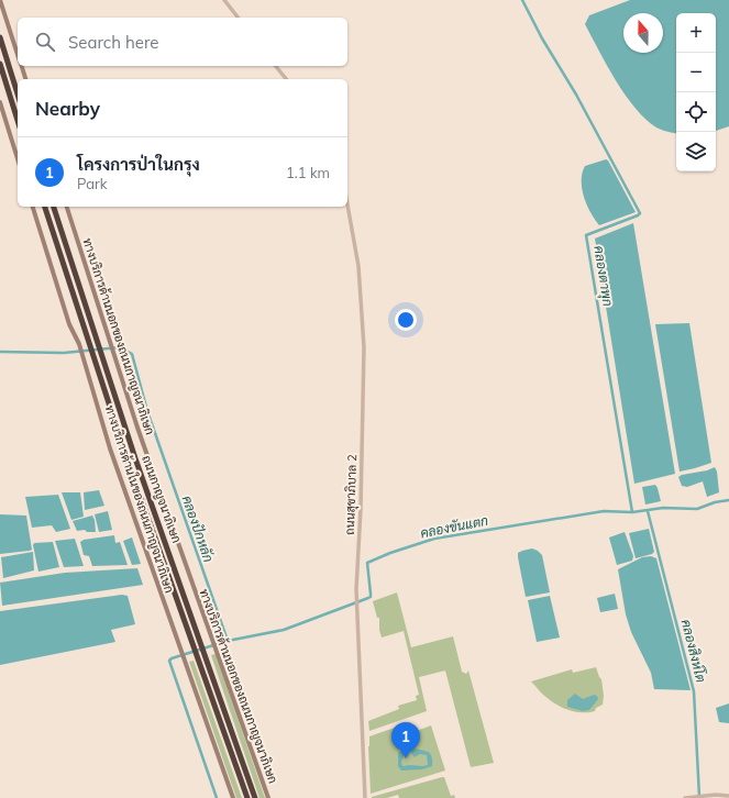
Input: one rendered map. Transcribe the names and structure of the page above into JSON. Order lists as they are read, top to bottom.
{
  "streets": {
    "highway": ["ถนนกาญจนาภิเษก"],
    "main road": ["ทางบริการด้านนอกของถนนกาญจนาภิเษก", "ทางบริการด้านในของถนนกาญจนาภิเษก"],
    "street": ["ถนนสุขาภิบาล 2"]
  },
  "water": [
    "คลองตาพุก",
    "คลองขันแตก",
    "คลองปักหลัก",
    "คลองสิงห์โต"
  ],
  "north": "top",
  "page": {
    "map_buttons": ["+", "−"],
    "search": "Search here",
    "heading": "Nearby",
    "list": [
      {
        "mark": "1",
        "name": "โครงการป่าในกรุง",
        "note": "Park",
        "value": "1.1 km"
      }
    ],
    "pins": "1"
  }
}
